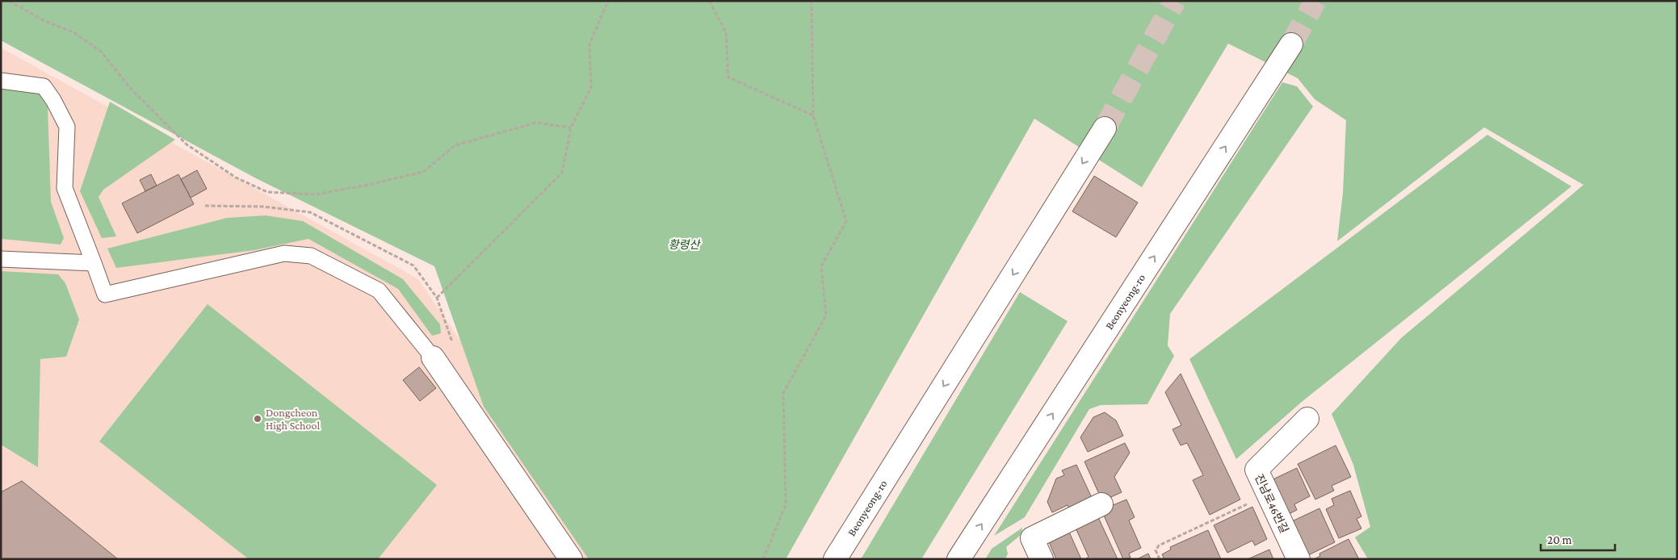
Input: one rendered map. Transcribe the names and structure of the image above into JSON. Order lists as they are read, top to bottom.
{
  "streets": {
    "main road": ["Beonyeong-ro", "진남로46번길"]
  },
  "parks": ["황령산"],
  "places": ["Dongcheon High School"],
  "scale_bar": "20 m"
}
